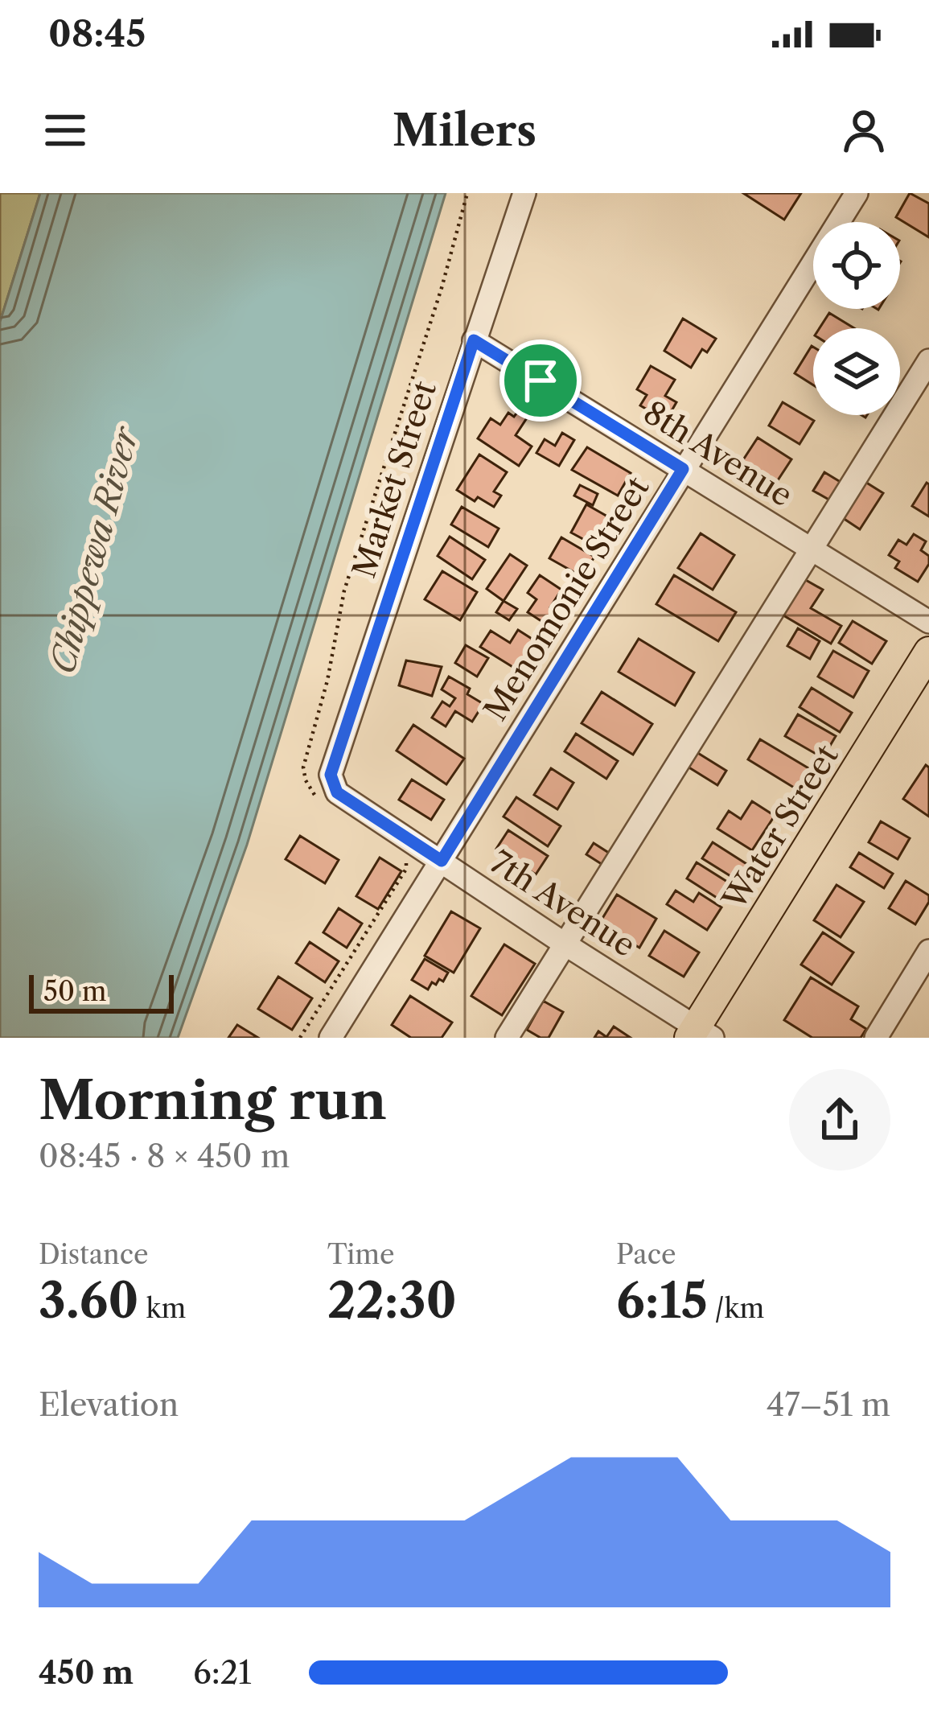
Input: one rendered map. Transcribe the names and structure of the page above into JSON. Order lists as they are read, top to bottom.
{
  "streets": {
    "main road": ["Water Street"],
    "street": [
      "8th Avenue",
      "Market Street",
      "Menomonie Street",
      "7th Avenue"
    ]
  },
  "crossings": [
    ["8th Avenue", "Market Street"],
    ["8th Avenue", "Menomonie Street"],
    ["Market Street", "7th Avenue"],
    ["Menomonie Street", "7th Avenue"],
    ["Water Street", "7th Avenue"]
  ],
  "water": ["Chippewa River"],
  "scale_bar": "50 m",
  "page": {
    "status": "08:45",
    "header": "Milers",
    "scale": "50 m",
    "heading": ["Morning run", "08:45 · 8 × 450 m"],
    "stats": [
      ["Distance", "3.60 km"],
      ["Time", "22:30"],
      ["Pace", "6:15 /km"]
    ],
    "chart": ["Elevation", "47–51 m"],
    "list": [
      {
        "name": "450 m",
        "note": "6:21"
      }
    ]
  }
}
